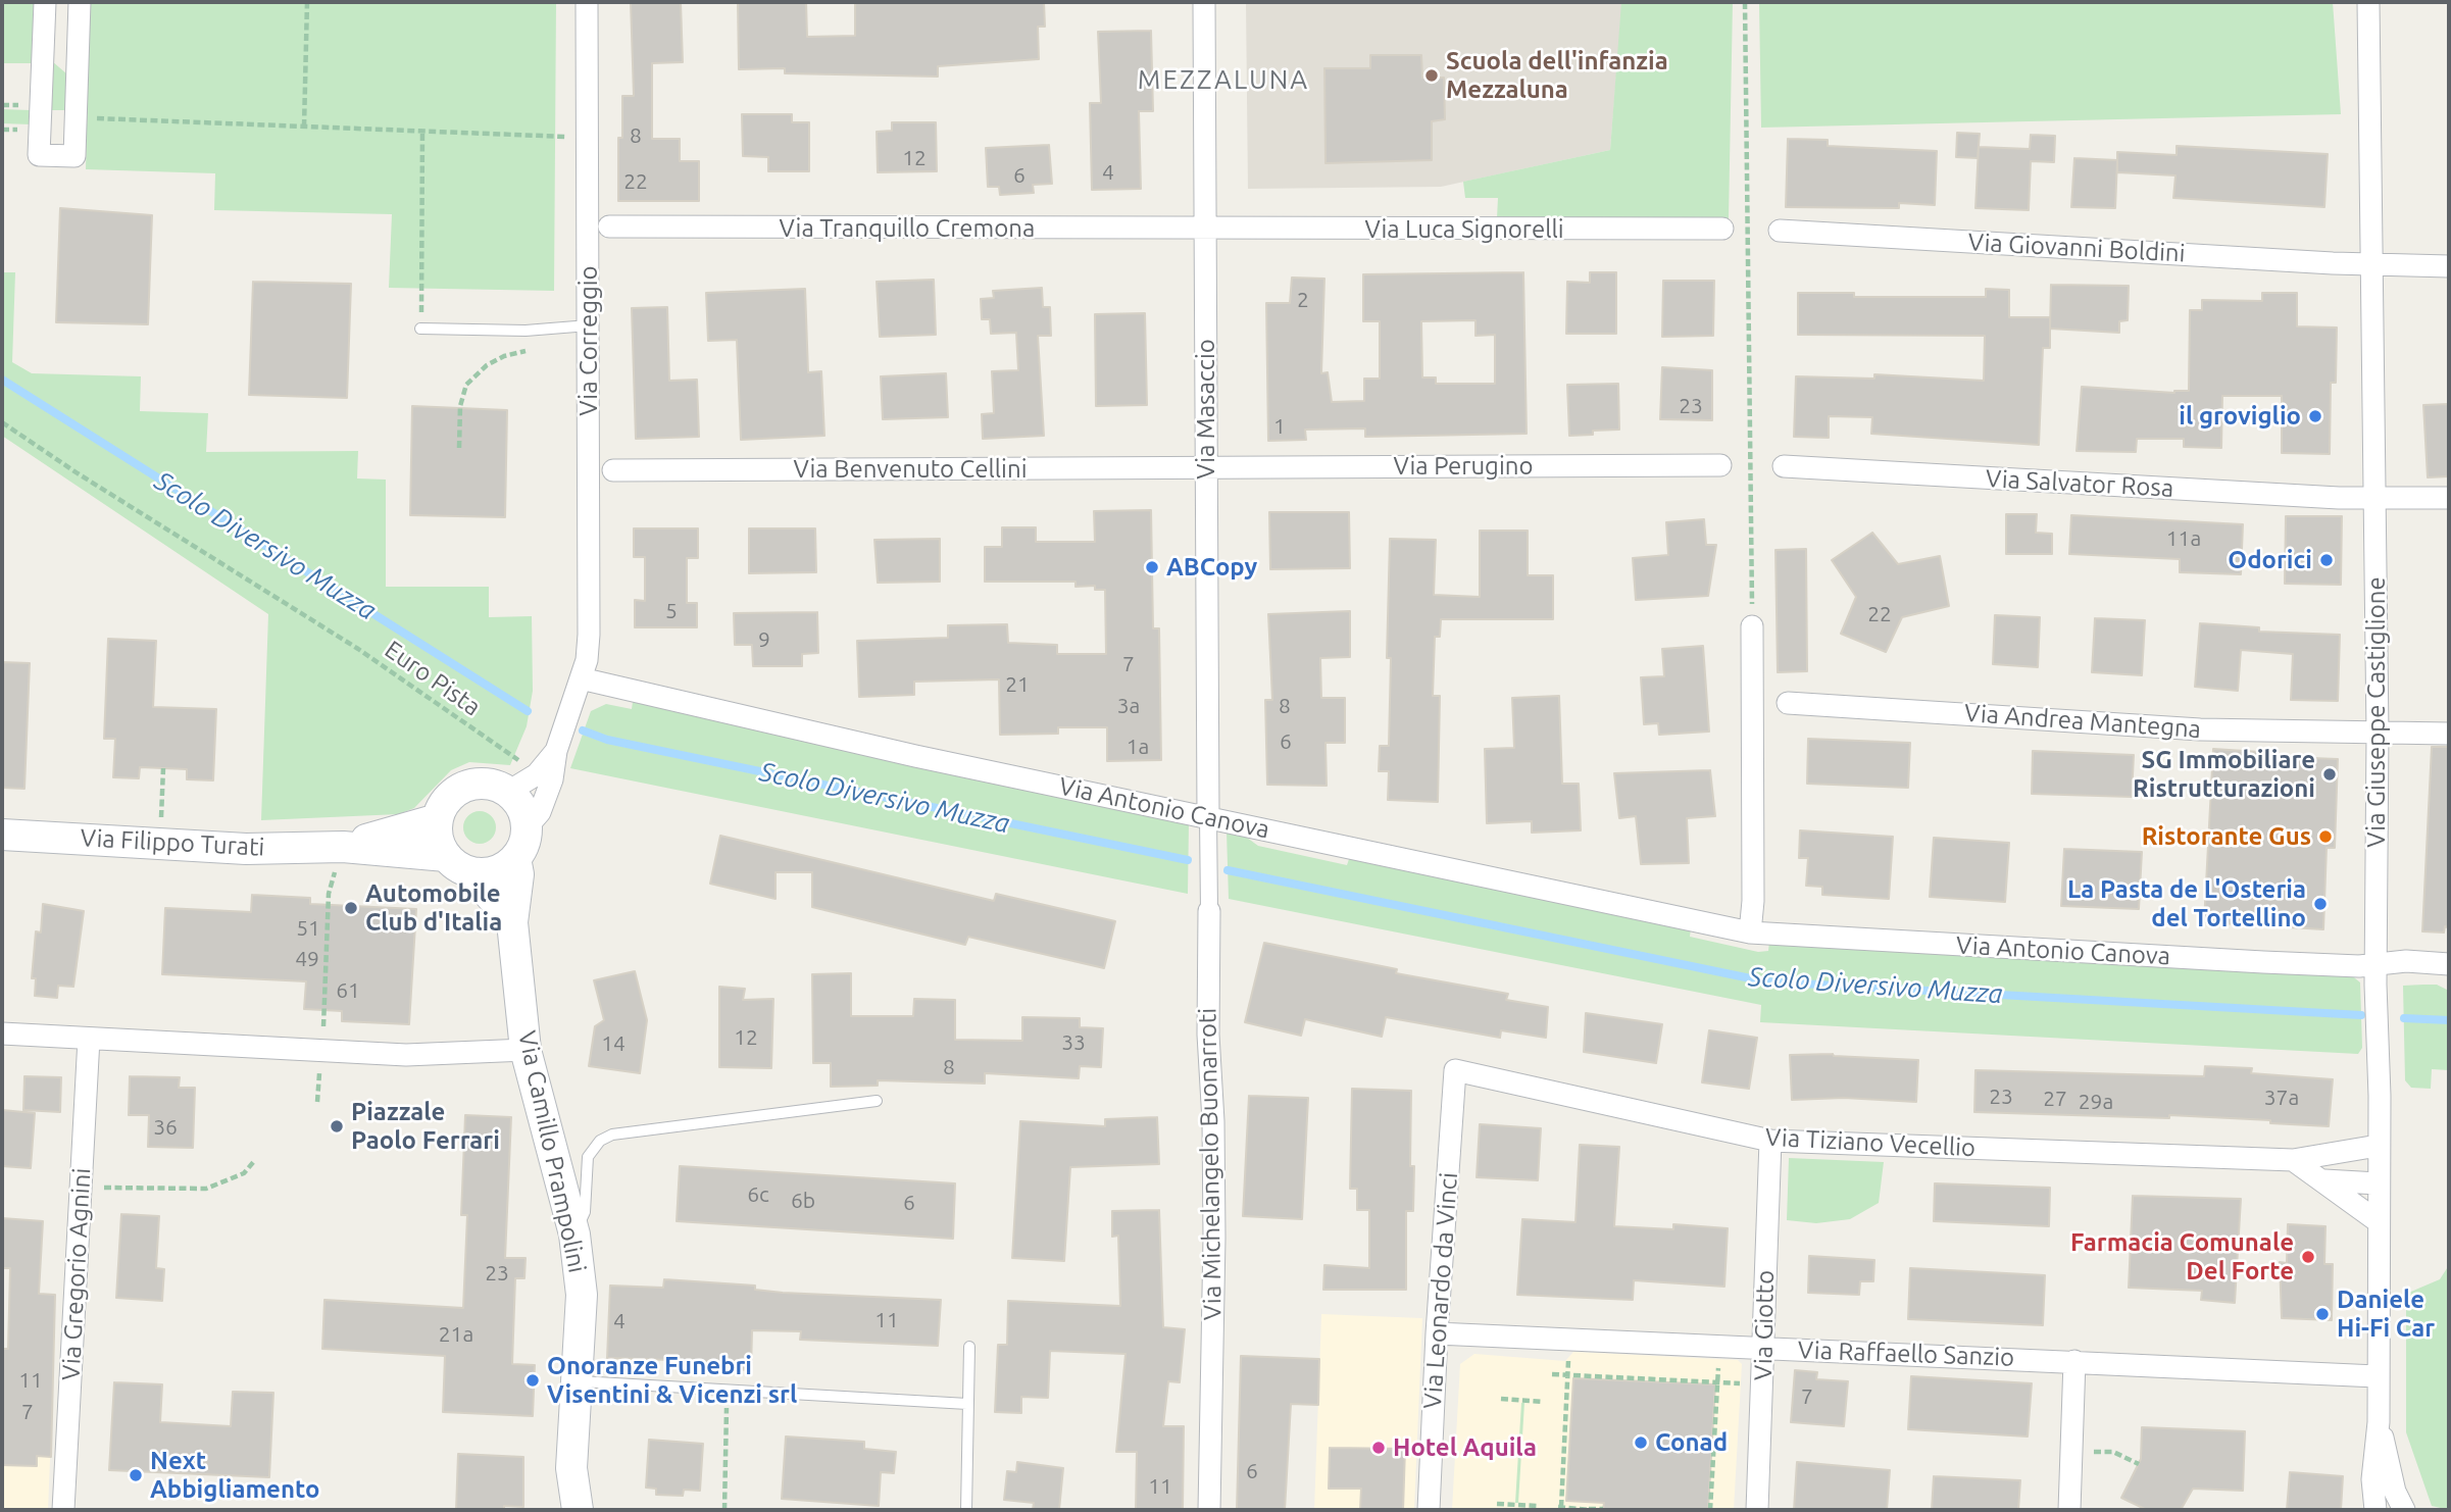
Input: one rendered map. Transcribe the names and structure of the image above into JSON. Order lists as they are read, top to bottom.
{
  "streets": {
    "main road": ["Via Filippo Turati", "Via Camillo Prampolini"],
    "street": [
      "Via Tranquillo Cremona",
      "Via Luca Signorelli",
      "Via Giovanni Boldini",
      "Via Correggio",
      "Via Masaccio",
      "Via Perugino",
      "Via Benvenuto Cellini",
      "Via Salvator Rosa",
      "Via Giuseppe Castiglione",
      "Via Andrea Mantegna",
      "Via Antonio Canova",
      "Via Tiziano Vecellio",
      "Via Michelangelo Buonarroti",
      "Via Gregorio Agnini",
      "Via Leonardo da Vinci",
      "Via Giotto",
      "Via Raffaello Sanzio"
    ],
    "path": ["Euro Pista"]
  },
  "crossings": [
    ["Via Tranquillo Cremona", "Via Luca Signorelli"],
    ["Via Tranquillo Cremona", "Via Masaccio"],
    ["Via Luca Signorelli", "Via Masaccio"],
    ["Via Giovanni Boldini", "Via Giuseppe Castiglione"],
    ["Via Correggio", "Via Antonio Canova"],
    ["Via Masaccio", "Via Perugino"],
    ["Via Masaccio", "Via Benvenuto Cellini"],
    ["Via Masaccio", "Via Antonio Canova"],
    ["Via Masaccio", "Via Michelangelo Buonarroti"],
    ["Via Perugino", "Via Benvenuto Cellini"],
    ["Via Salvator Rosa", "Via Giuseppe Castiglione"],
    ["Via Giuseppe Castiglione", "Via Andrea Mantegna"],
    ["Via Giuseppe Castiglione", "Via Antonio Canova"],
    ["Via Giuseppe Castiglione", "Via Tiziano Vecellio"],
    ["Via Giuseppe Castiglione", "Via Raffaello Sanzio"],
    ["Via Antonio Canova", "Via Michelangelo Buonarroti"],
    ["Via Filippo Turati", "Via Camillo Prampolini"],
    ["Via Tiziano Vecellio", "Via Leonardo da Vinci"],
    ["Via Tiziano Vecellio", "Via Giotto"],
    ["Via Leonardo da Vinci", "Via Raffaello Sanzio"],
    ["Via Giotto", "Via Raffaello Sanzio"]
  ],
  "districts": ["MEZZALUNA"],
  "water": ["Scolo Diversivo Muzza"],
  "places": [
    "Scuola dell'infanzia Mezzaluna",
    "il groviglio",
    "Odorici",
    "ABCopy",
    "SG Immobiliare Ristrutturazioni",
    "Ristorante Gus",
    "La Pasta de L'Osteria del Tortellino",
    "Automobile Club d'Italia",
    "Piazzale Paolo Ferrari",
    "Farmacia Comunale Del Forte",
    "Daniele Hi-Fi Car",
    "Onoranze Funebri Visentini & Vicenzi srl",
    "Conad",
    "Hotel Aquila",
    "Next Abbigliamento"
  ],
  "house_numbers": [
    "8",
    "12",
    "4",
    "6",
    "22",
    "2",
    "23",
    "1",
    "11a",
    "5",
    "22",
    "9",
    "7",
    "21",
    "3a",
    "8",
    "6",
    "1a",
    "51",
    "49",
    "61",
    "12",
    "33",
    "14",
    "8",
    "23",
    "37a",
    "27",
    "29a",
    "36",
    "6c",
    "6b",
    "6",
    "23",
    "11",
    "4",
    "21a",
    "11",
    "7",
    "7",
    "6",
    "11"
  ]
}
